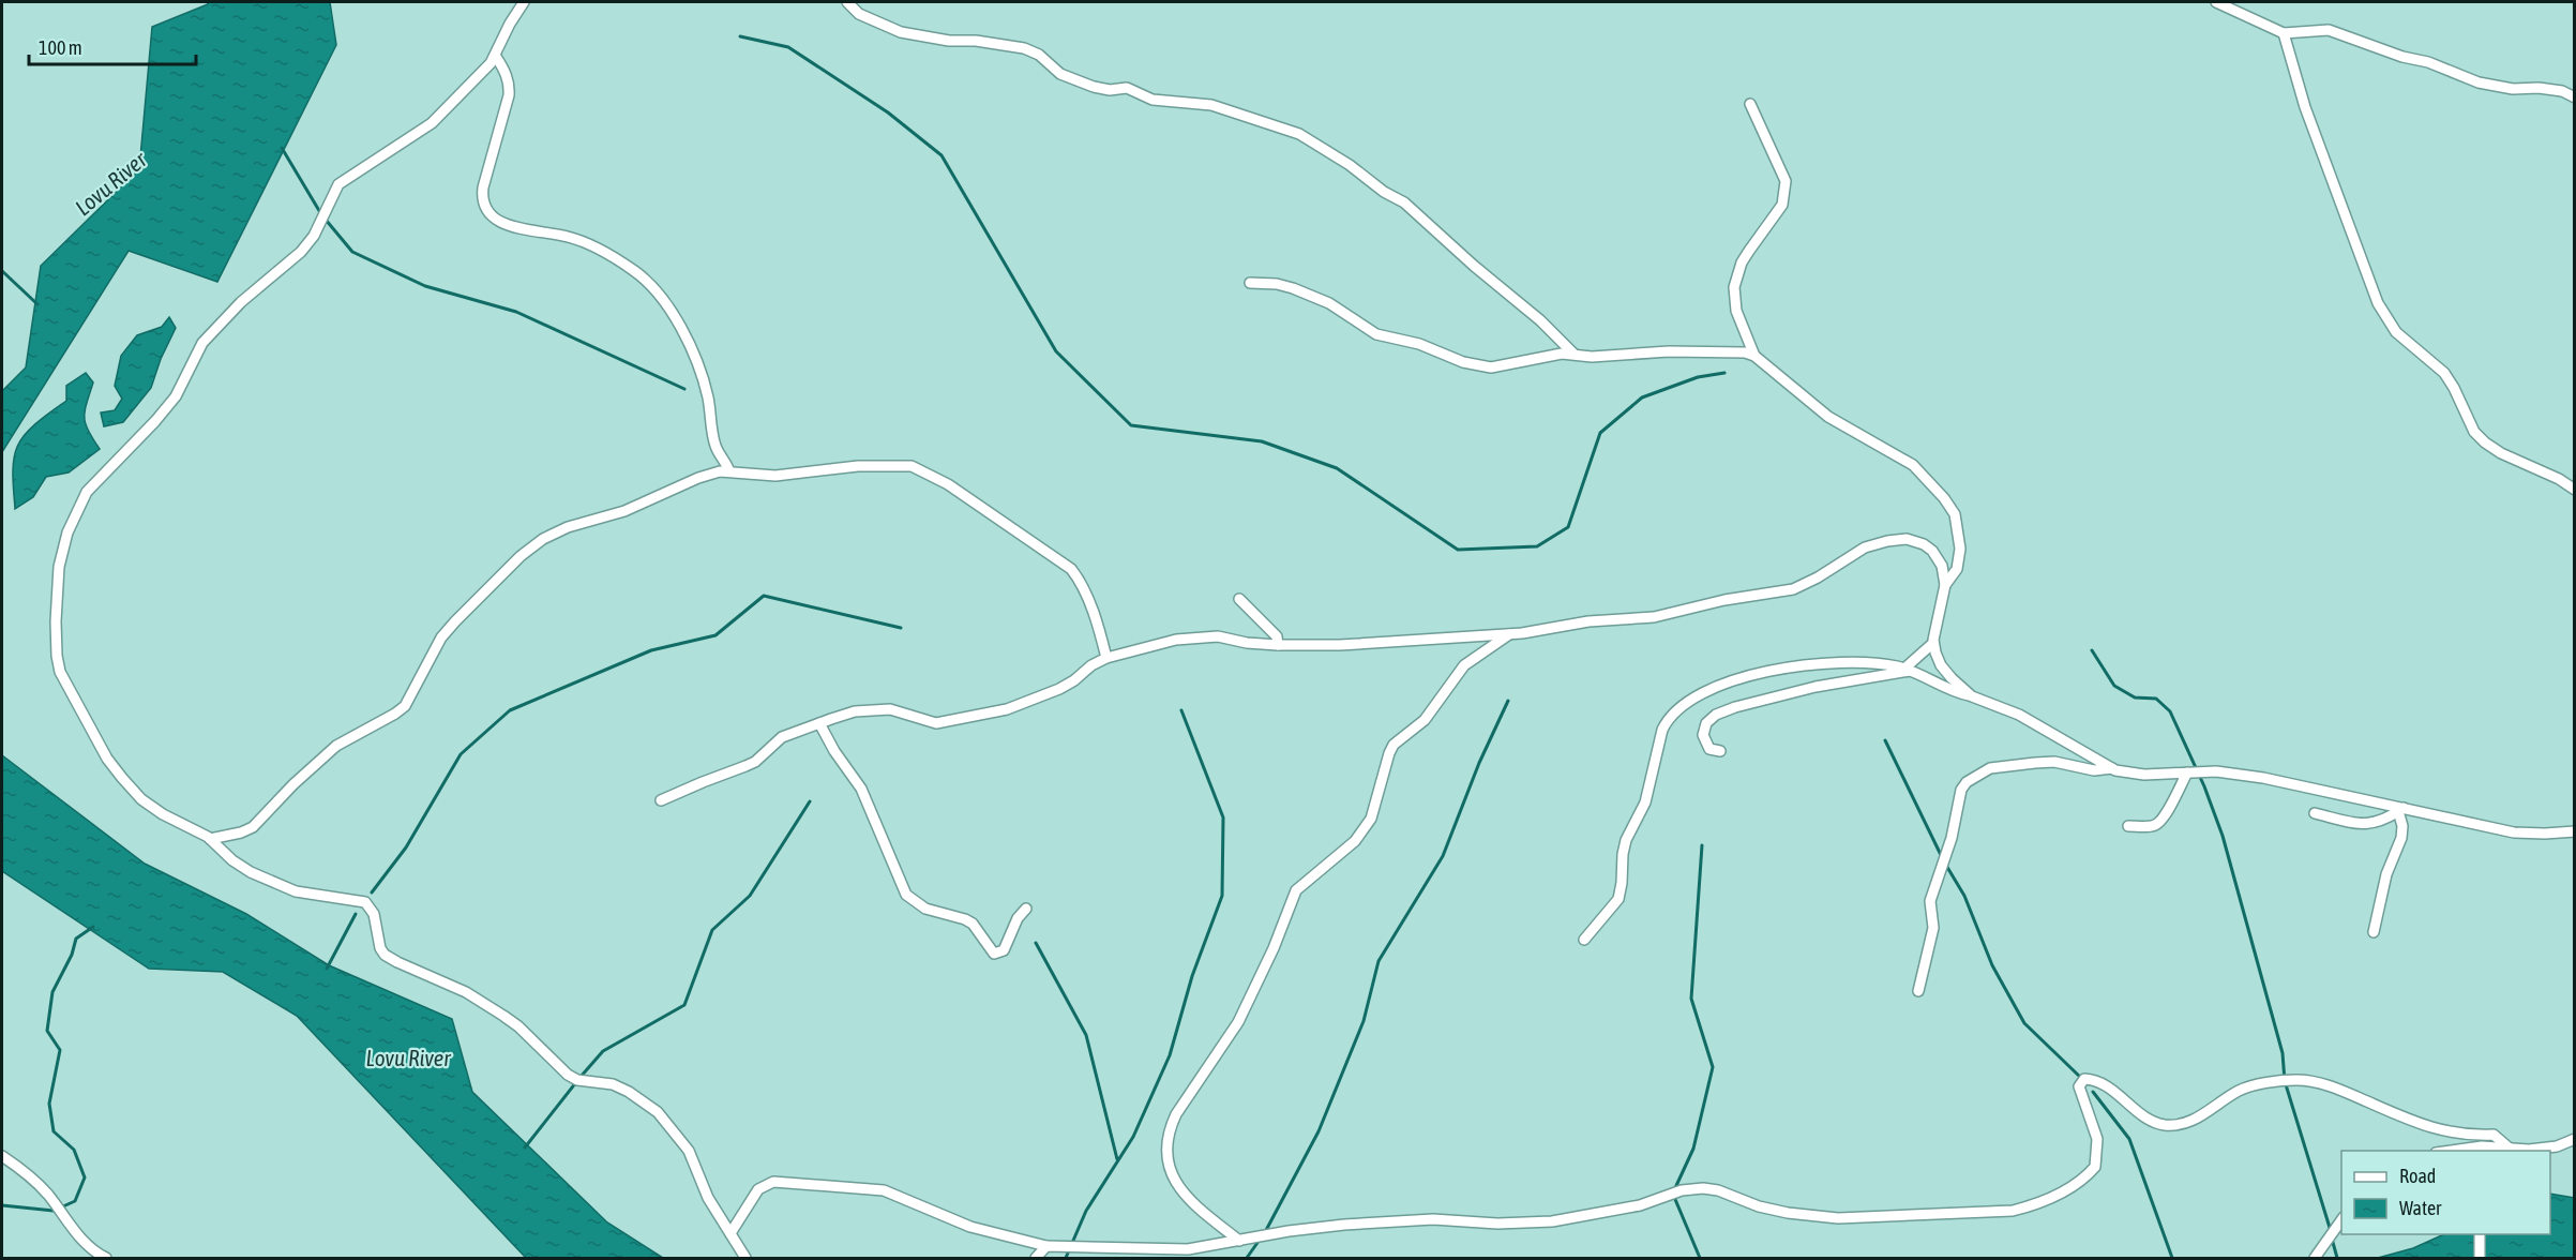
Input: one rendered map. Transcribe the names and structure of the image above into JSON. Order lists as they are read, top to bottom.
{
  "water": ["Lovu River"],
  "legend": ["Road", "Water"],
  "scale_bar": "100 m"
}
